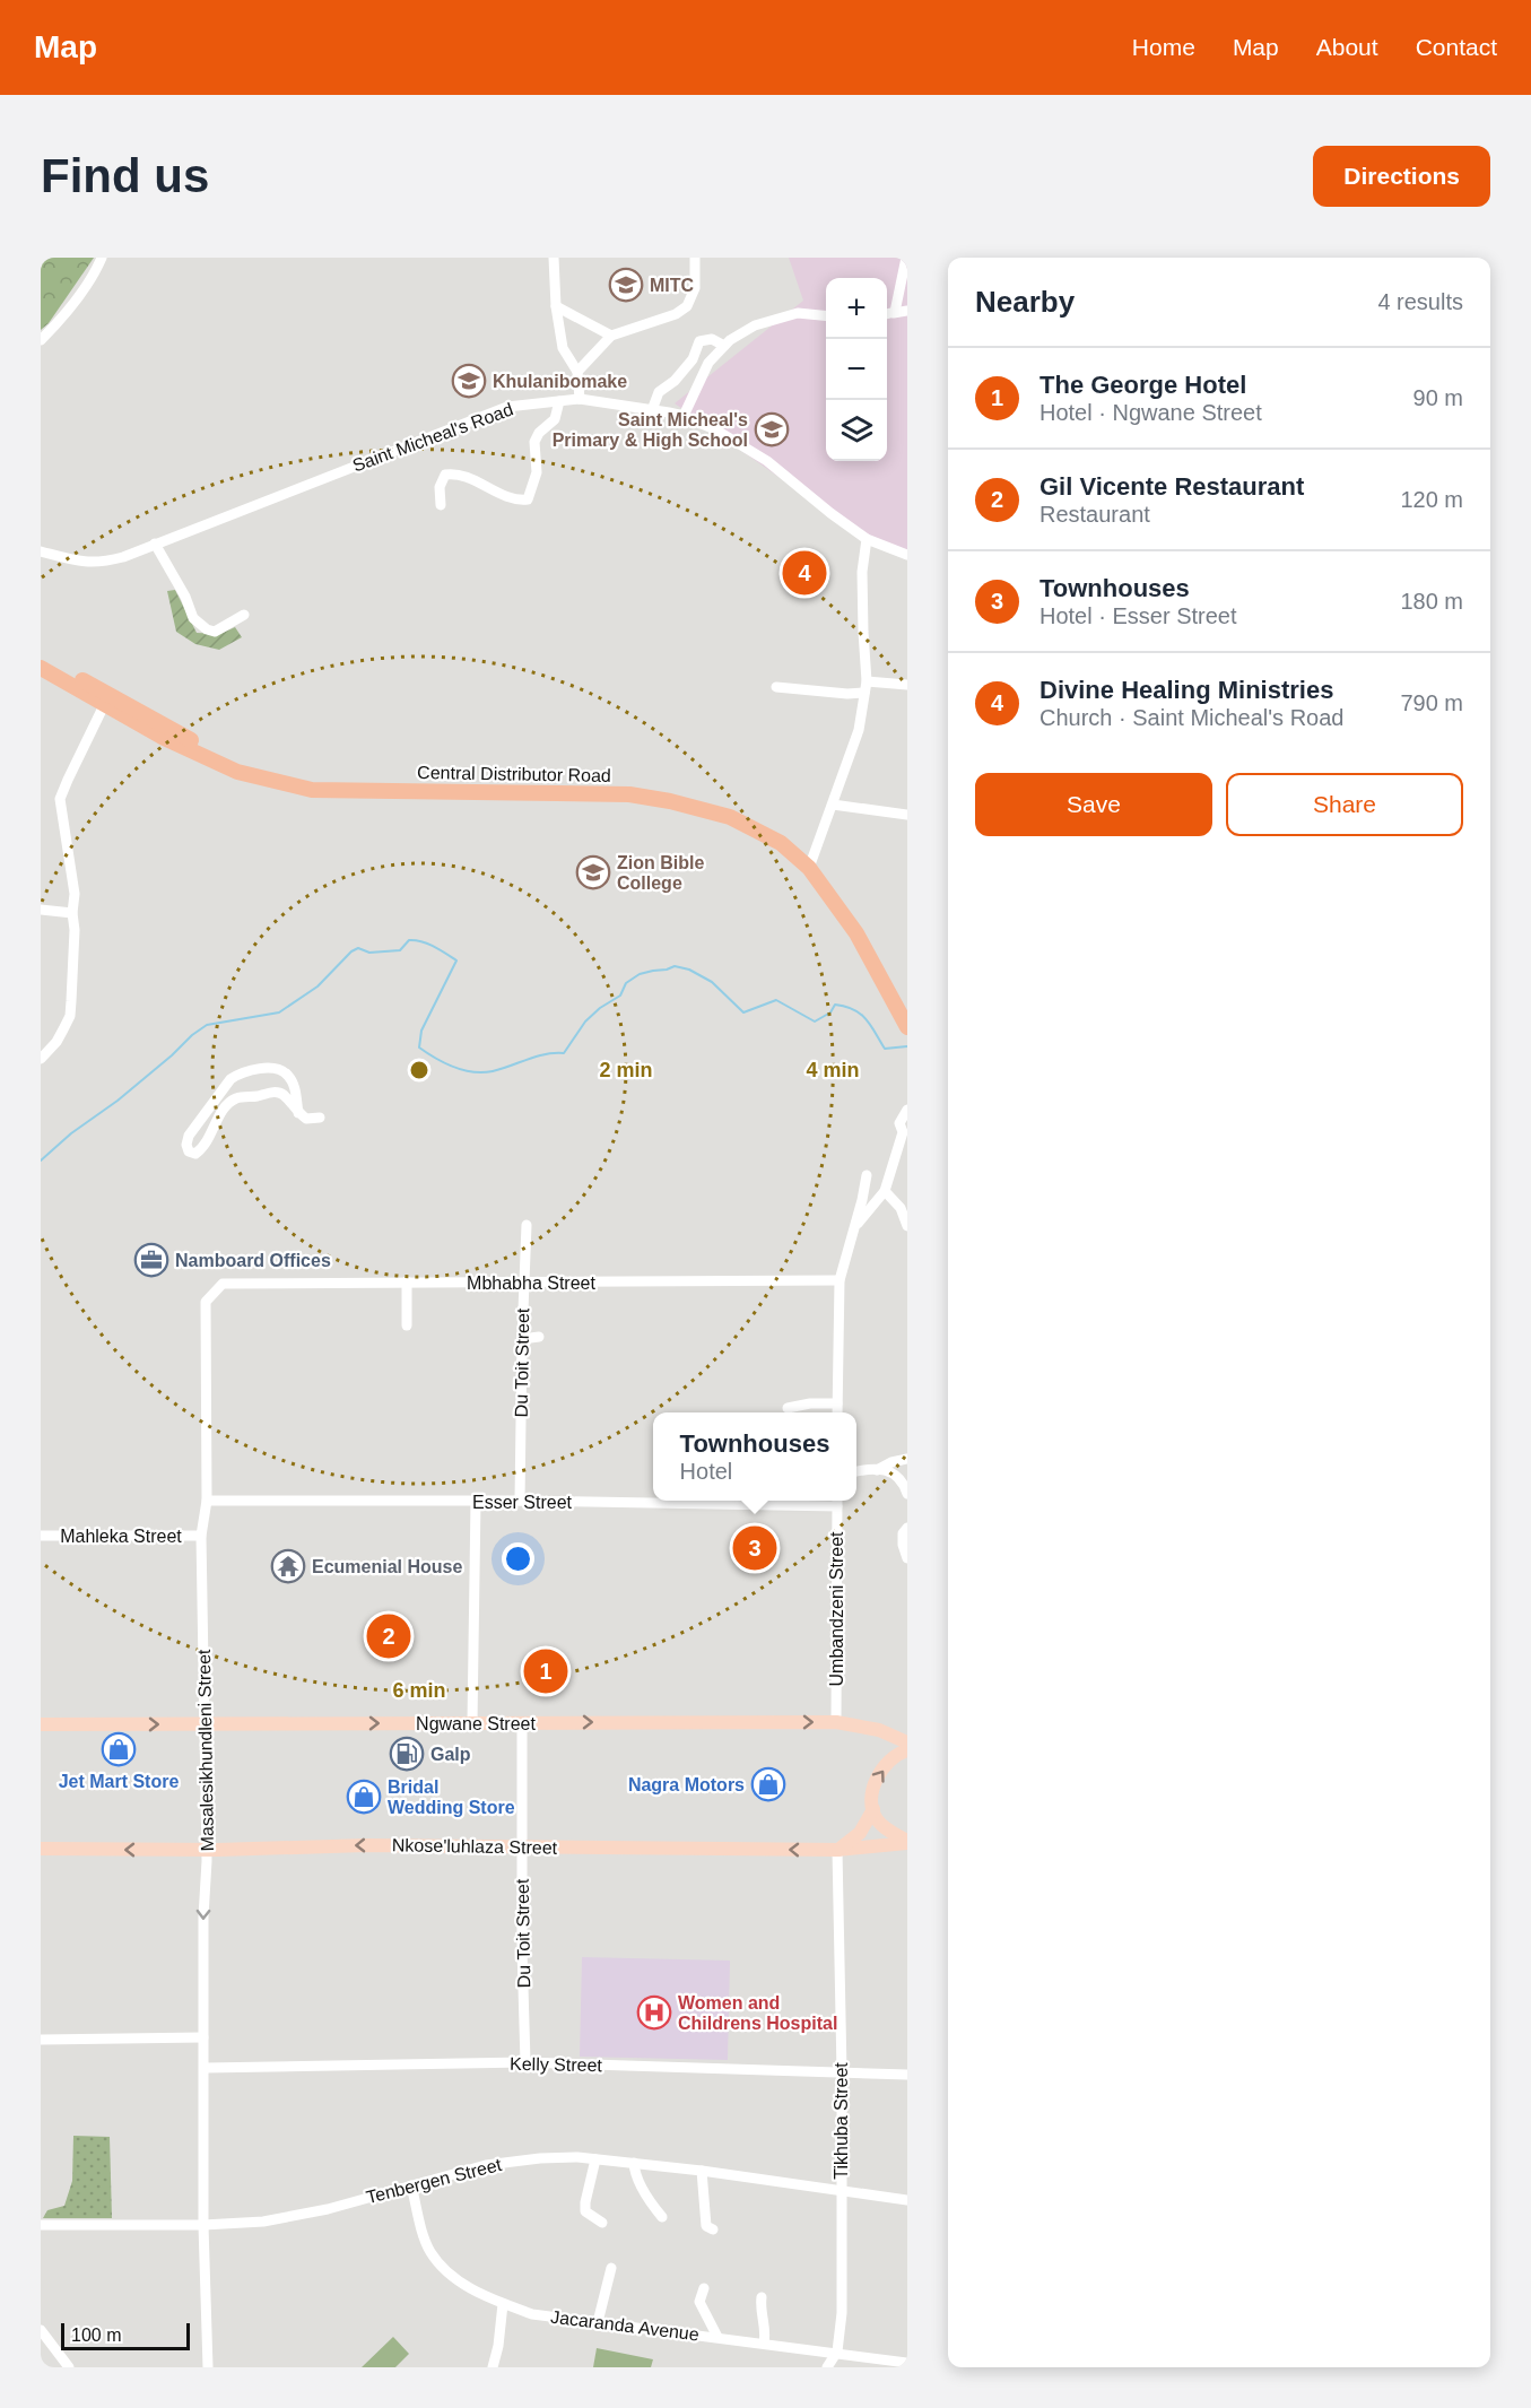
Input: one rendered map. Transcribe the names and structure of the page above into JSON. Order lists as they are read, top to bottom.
{
  "streets": {
    "highway": ["Central Distributor Road"],
    "main road": ["Ngwane Street", "Nkose'luhlaza Street"],
    "street": [
      "Saint Micheal's Road",
      "Mbhabha Street",
      "Du Toit Street",
      "Esser Street",
      "Mahleka Street",
      "Umbandzeni Street",
      "Masalesikhundleni Street",
      "Kelly Street",
      "Tikhuba Street",
      "Tenbergen Street",
      "Jacaranda Avenue"
    ]
  },
  "crossings": [
    ["Mbhabha Street", "Du Toit Street"],
    ["Mbhabha Street", "Masalesikhundleni Street"],
    ["Du Toit Street", "Esser Street"],
    ["Du Toit Street", "Ngwane Street"],
    ["Du Toit Street", "Nkose'luhlaza Street"],
    ["Du Toit Street", "Kelly Street"],
    ["Esser Street", "Umbandzeni Street"],
    ["Esser Street", "Masalesikhundleni Street"],
    ["Mahleka Street", "Masalesikhundleni Street"],
    ["Umbandzeni Street", "Ngwane Street"],
    ["Ngwane Street", "Masalesikhundleni Street"],
    ["Masalesikhundleni Street", "Nkose'luhlaza Street"],
    ["Masalesikhundleni Street", "Kelly Street"],
    ["Masalesikhundleni Street", "Tenbergen Street"],
    ["Nkose'luhlaza Street", "Tikhuba Street"],
    ["Kelly Street", "Tikhuba Street"],
    ["Tikhuba Street", "Tenbergen Street"],
    ["Tikhuba Street", "Jacaranda Avenue"],
    ["Tenbergen Street", "Jacaranda Avenue"]
  ],
  "one_way": ["Ngwane Street", "Nkose'luhlaza Street"],
  "places": {
    "school or university": [
      "MITC",
      "Khulanibomake",
      "Saint Micheal's Primary & High School",
      "Zion Bible College"
    ],
    "office": ["Namboard Offices"],
    "temple": ["Ecumenial House"],
    "shop": ["Jet Mart Store", "Nagra Motors", "Bridal Wedding Store"],
    "fuel station": ["Galp"],
    "hospital": ["Women and Childrens Hospital"]
  },
  "scale_bar": "100 m",
  "page": {
    "header": "Map",
    "nav": [
      "Home",
      "Map",
      "About",
      "Contact"
    ],
    "buttons": [
      "Directions",
      ["Save", "Share"]
    ],
    "title": "Find us",
    "heading": ["Nearby", "4 results"],
    "map_buttons": ["+", "−"],
    "list": [
      {
        "mark": "1",
        "name": "The George Hotel",
        "note": "Hotel · Ngwane Street",
        "value": "90 m"
      },
      {
        "mark": "2",
        "name": "Gil Vicente Restaurant",
        "note": "Restaurant",
        "value": "120 m"
      },
      {
        "mark": "3",
        "name": "Townhouses",
        "note": "Hotel · Esser Street",
        "value": "180 m"
      },
      {
        "mark": "4",
        "name": "Divine Healing Ministries",
        "note": "Church · Saint Micheal's Road",
        "value": "790 m"
      }
    ],
    "pins": [
      "4",
      "3",
      "2",
      "1"
    ],
    "popup": ["Townhouses", "Hotel"],
    "scale": "100 m"
  },
  "rings": ["2 min", "4 min", "6 min"]
}
